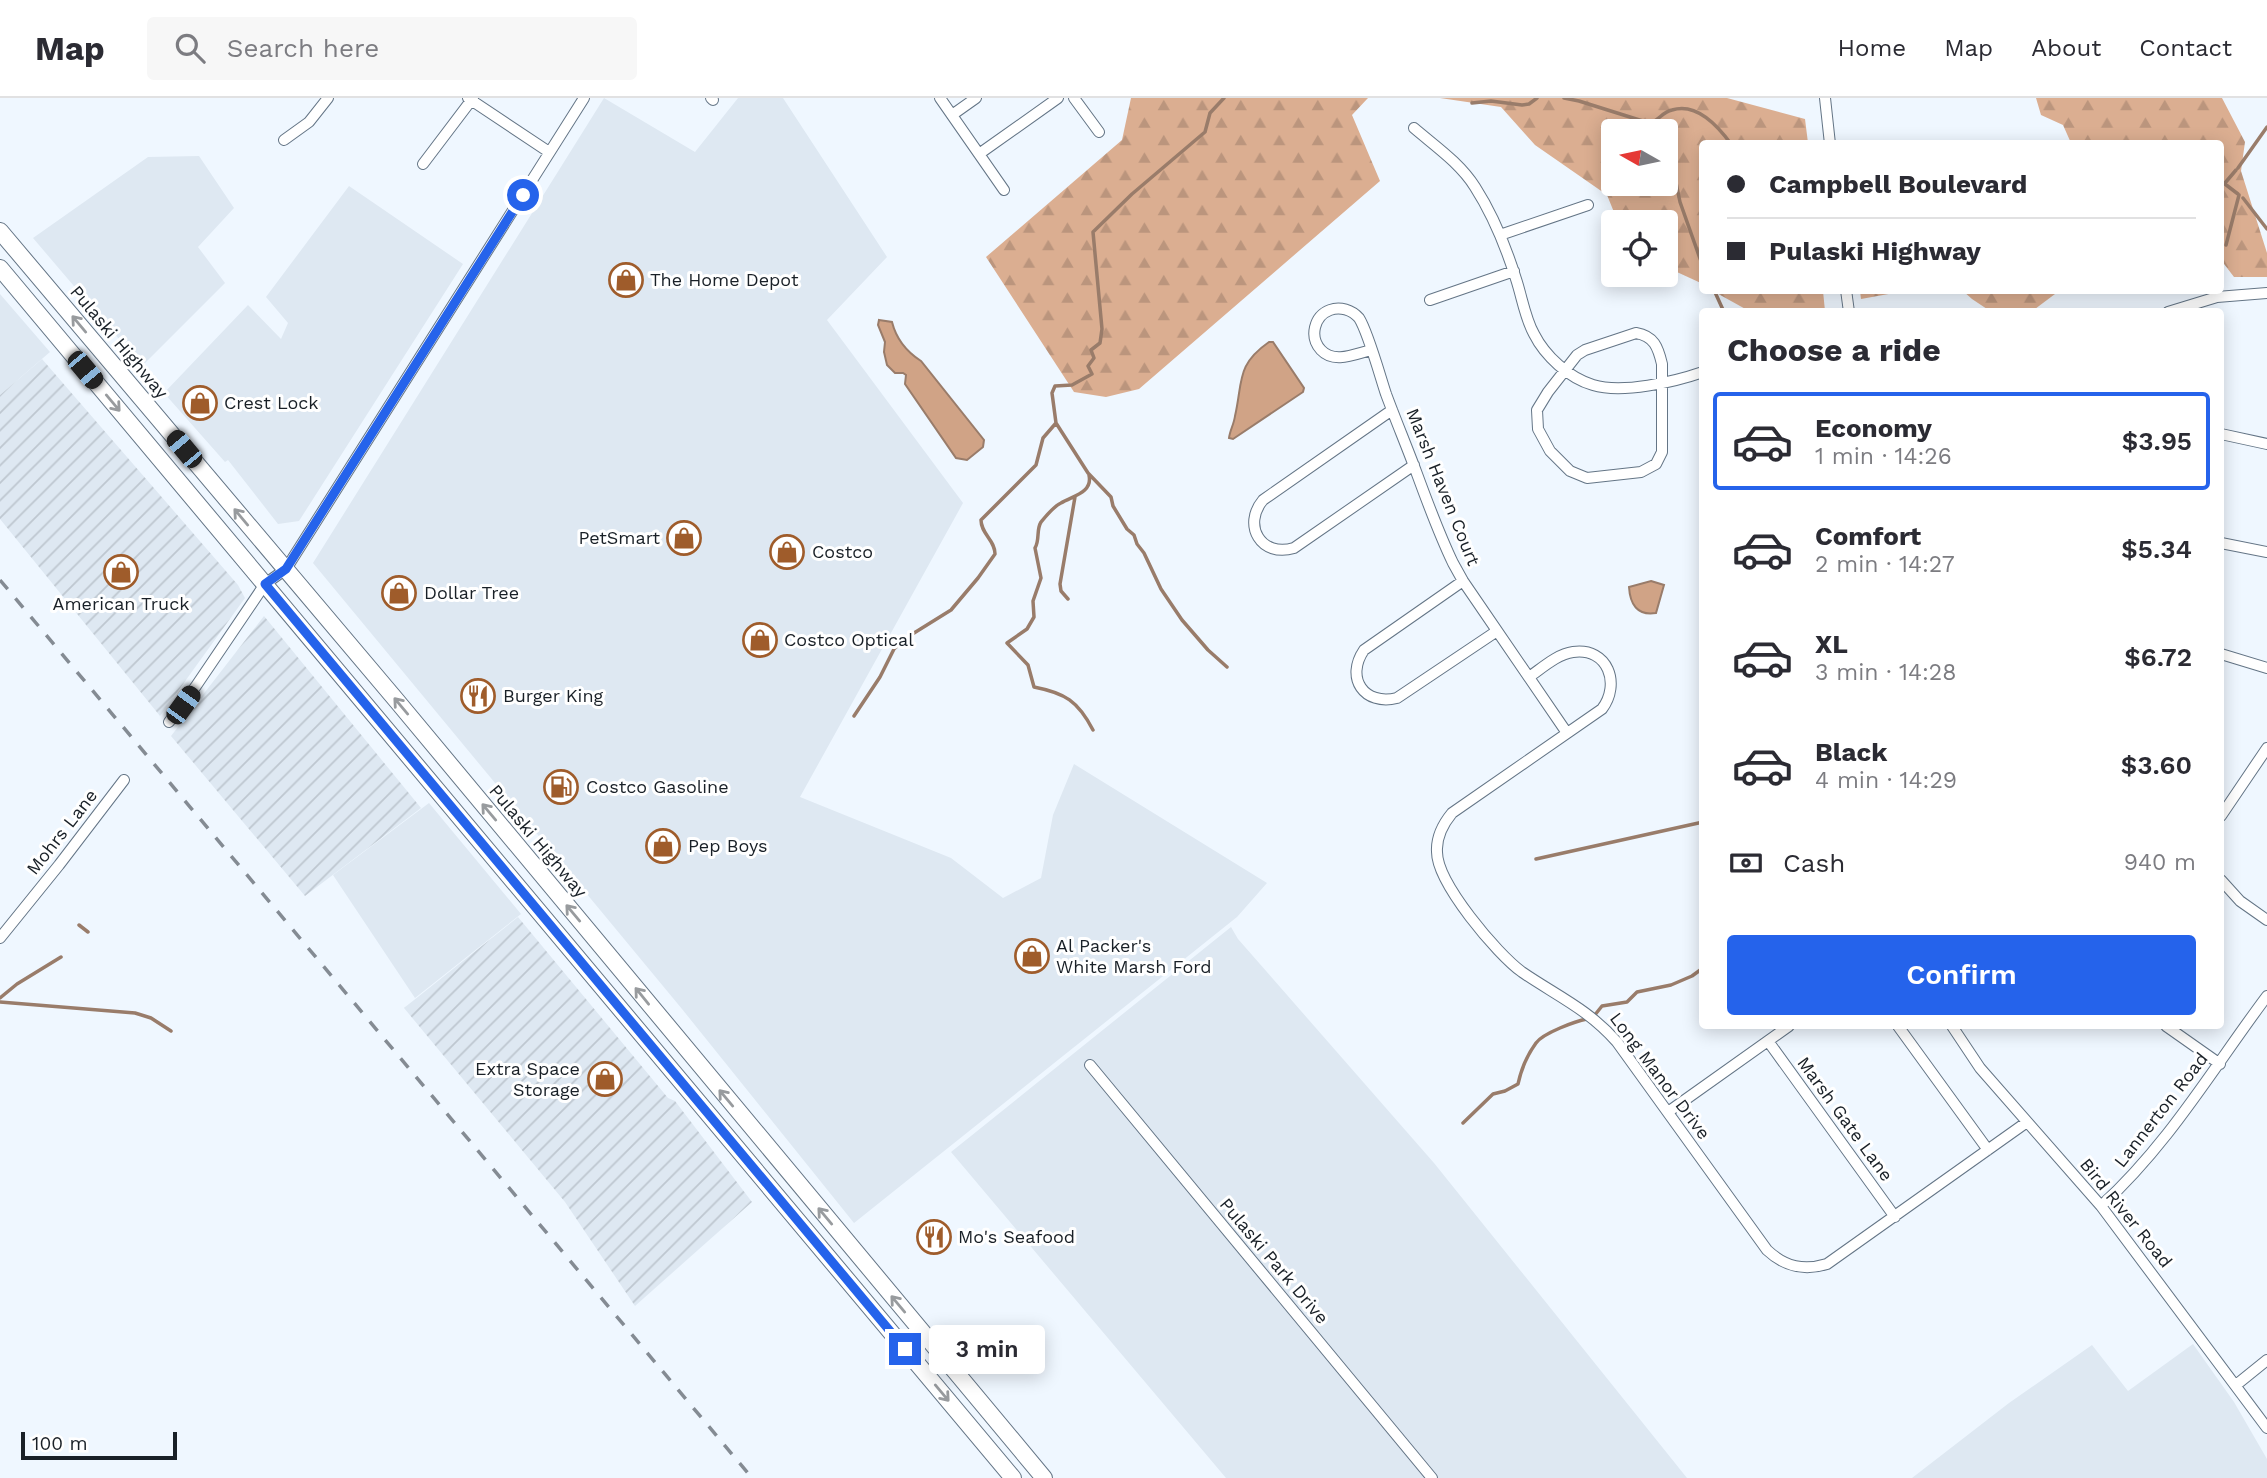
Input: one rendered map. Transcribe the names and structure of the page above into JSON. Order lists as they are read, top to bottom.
{
  "streets": {
    "highway": ["Pulaski Highway"],
    "street": [
      "Marsh Haven Court",
      "Mohrs Lane",
      "Long Manor Drive",
      "Lannerton Road",
      "Marsh Gate Lane",
      "Bird River Road",
      "Pulaski Park Drive"
    ]
  },
  "crossings": [
    ["Marsh Haven Court", "Long Manor Drive"],
    ["Long Manor Drive", "Marsh Gate Lane"],
    ["Long Manor Drive", "Bird River Road"],
    ["Lannerton Road", "Bird River Road"]
  ],
  "places": {
    "shop": [
      "The Home Depot",
      "Crest Lock",
      "PetSmart",
      "Costco",
      "American Truck",
      "Dollar Tree",
      "Costco Optical",
      "Pep Boys",
      "Al Packer's White Marsh Ford",
      "Extra Space Storage"
    ],
    "restaurant": ["Burger King", "Mo's Seafood"],
    "fuel station": ["Costco Gasoline"]
  },
  "scale_bar": "100 m",
  "north": "left",
  "page": {
    "header": "Map",
    "search": "Search here",
    "nav": [
      "Home",
      "Map",
      "About",
      "Contact"
    ],
    "banner": ["Campbell Boulevard", "Pulaski Highway"],
    "heading": "Choose a ride",
    "list": [
      {
        "name": "Economy",
        "note": "1 min · 14:26",
        "value": "$3.95"
      },
      {
        "name": "Comfort",
        "note": "2 min · 14:27",
        "value": "$5.34"
      },
      {
        "name": "XL",
        "note": "3 min · 14:28",
        "value": "$6.72"
      },
      {
        "name": "Black",
        "note": "4 min · 14:29",
        "value": "$3.60"
      }
    ],
    "pay": ["Cash", "940 m"],
    "buttons": "Confirm",
    "bubble": "3 min",
    "scale": "100 m"
  }
}
